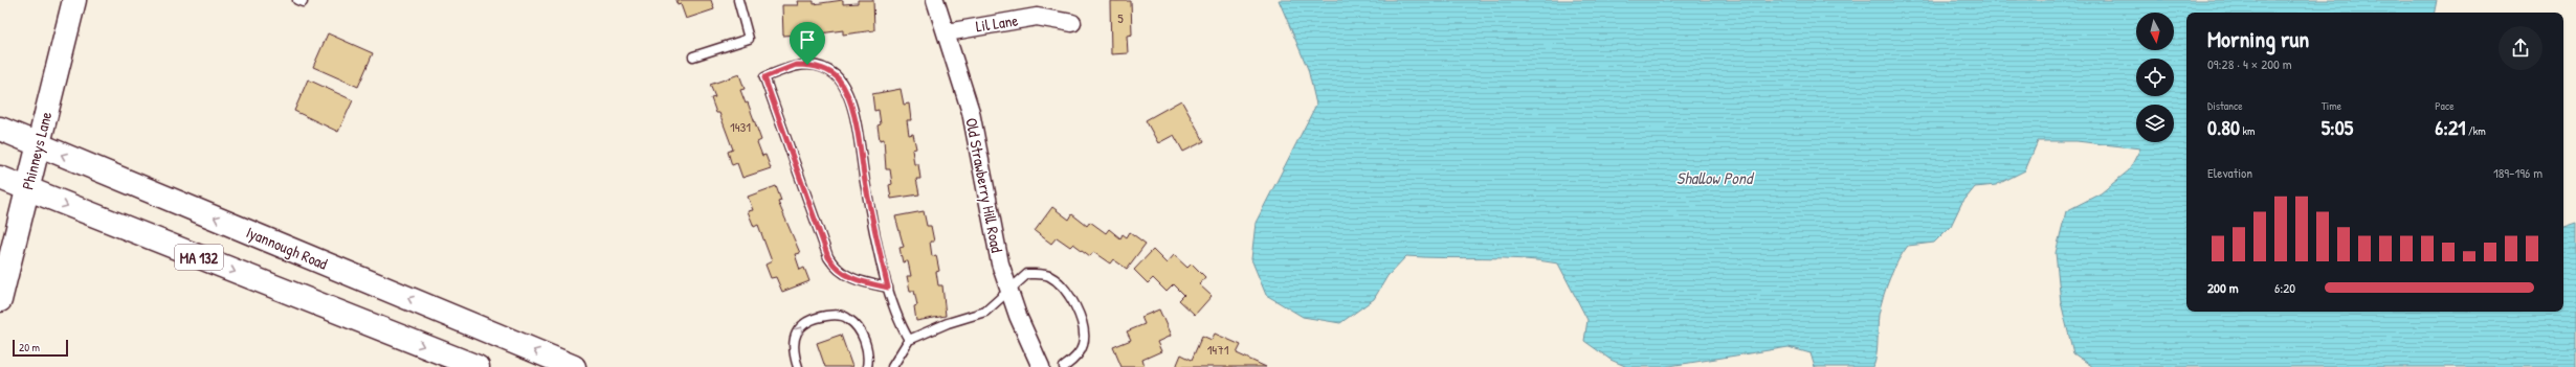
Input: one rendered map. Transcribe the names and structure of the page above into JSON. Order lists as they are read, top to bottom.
{
  "streets": {
    "main road": ["Phinneys Lane", "Iyannough Road", "MA 132"],
    "street": ["Lil Lane", "Old Strawberry Hill Road"]
  },
  "crossings": [
    ["Lil Lane", "Old Strawberry Hill Road"],
    ["Phinneys Lane", "Iyannough Road"],
    ["Phinneys Lane", "MA 132"]
  ],
  "water": ["Shallow Pond"],
  "house_numbers": ["5", "1431", "1471"],
  "scale_bar": "20 m",
  "north": "bottom",
  "page": {
    "heading": ["Morning run", "09:28 · 4 × 200 m"],
    "stats": [
      ["Distance", "0.80 km"],
      ["Time", "5:05"],
      ["Pace", "6:21 /km"]
    ],
    "chart": ["Elevation", "189–196 m"],
    "list": [
      {
        "name": "200 m",
        "note": "6:20"
      }
    ],
    "scale": "20 m"
  }
}
